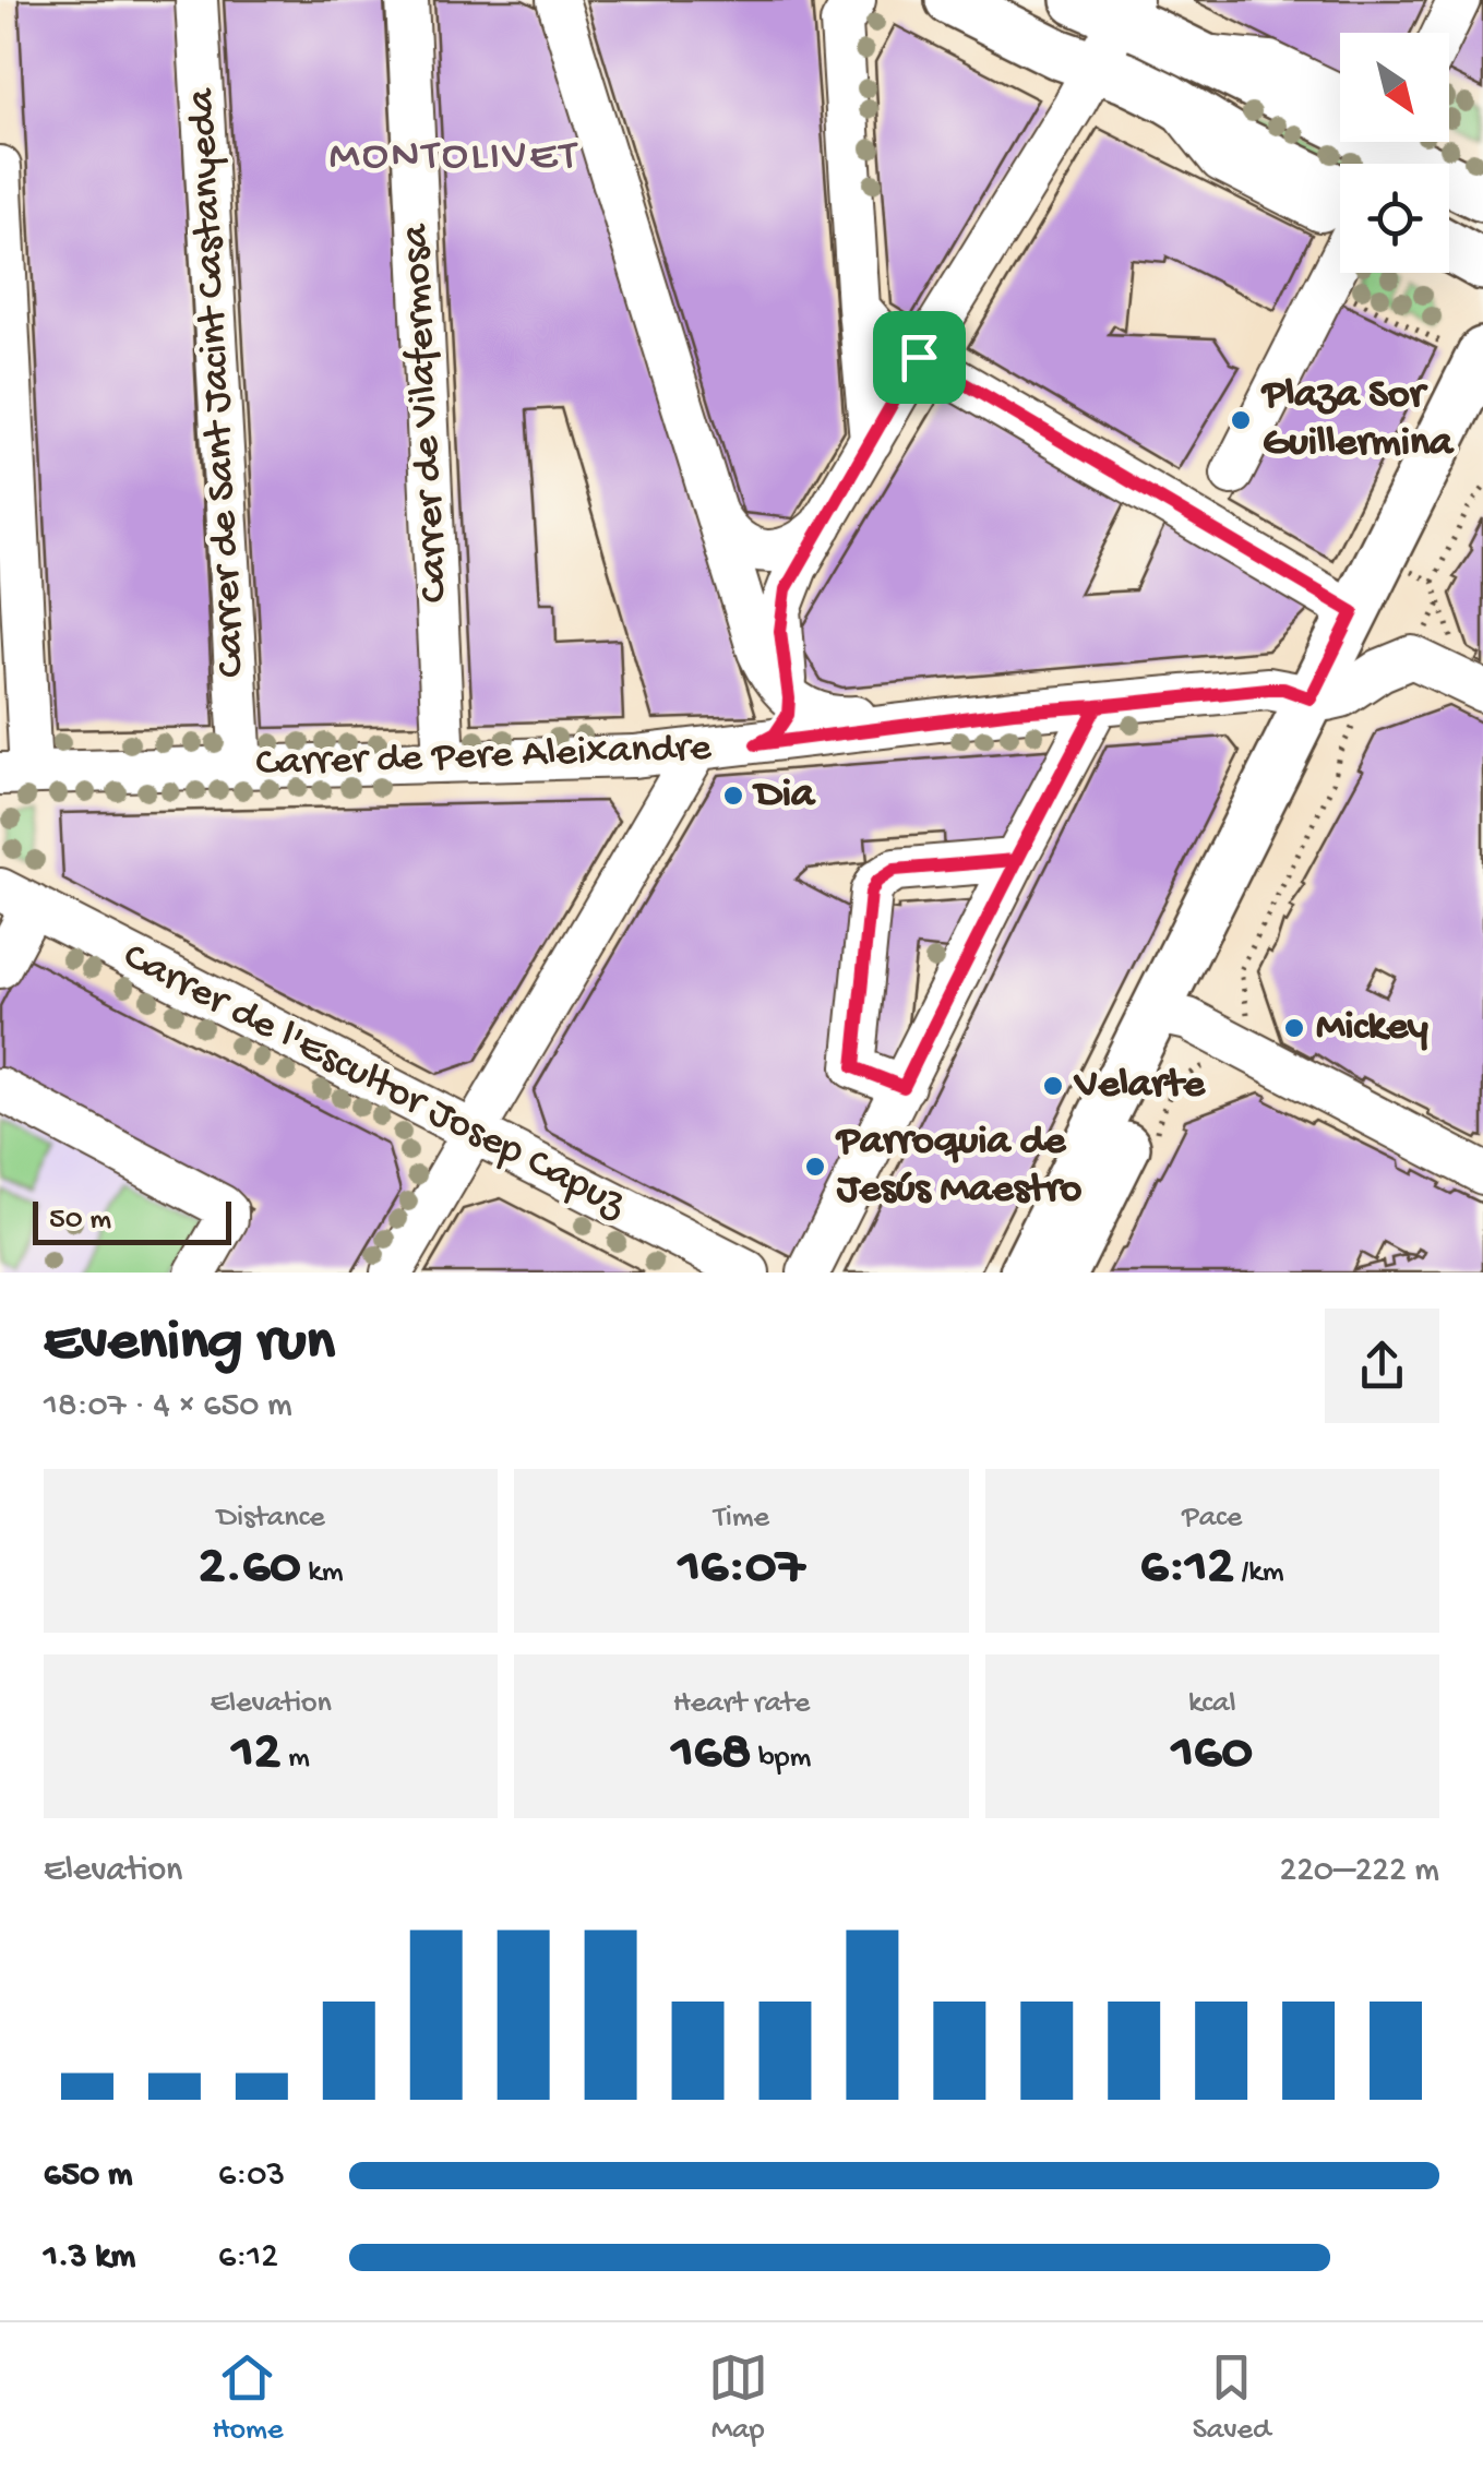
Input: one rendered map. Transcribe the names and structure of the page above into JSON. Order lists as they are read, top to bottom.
{
  "streets": {
    "street": [
      "Carrer de Sant Jacint Castanyeda",
      "Carrer de Vilafermosa",
      "Carrer de Pere Aleixandre",
      "Carrer de l'Escultor Josep Capuz"
    ]
  },
  "crossings": [
    ["Carrer de Sant Jacint Castanyeda", "Carrer de Pere Aleixandre"],
    ["Carrer de Vilafermosa", "Carrer de Pere Aleixandre"]
  ],
  "districts": ["MONTOLIVET"],
  "places": [
    "Plaza Sor Guillermina",
    "Dia",
    "Mickey",
    "Velarte",
    "Parroquia de Jesús Maestro"
  ],
  "scale_bar": "50 m",
  "north": "bottom right",
  "page": {
    "scale": "50 m",
    "heading": ["Evening run", "18:07 · 4 × 650 m"],
    "stats": [
      ["Distance", "2.60 km"],
      ["Time", "16:07"],
      ["Pace", "6:12 /km"],
      ["Elevation", "12 m"],
      ["Heart rate", "168 bpm"],
      ["kcal", "160"]
    ],
    "chart": ["Elevation", "220–222 m"],
    "list": [
      {
        "name": "650 m",
        "note": "6:03"
      },
      {
        "name": "1.3 km",
        "note": "6:12"
      }
    ],
    "tabs": ["Home", "Map", "Saved"]
  }
}
